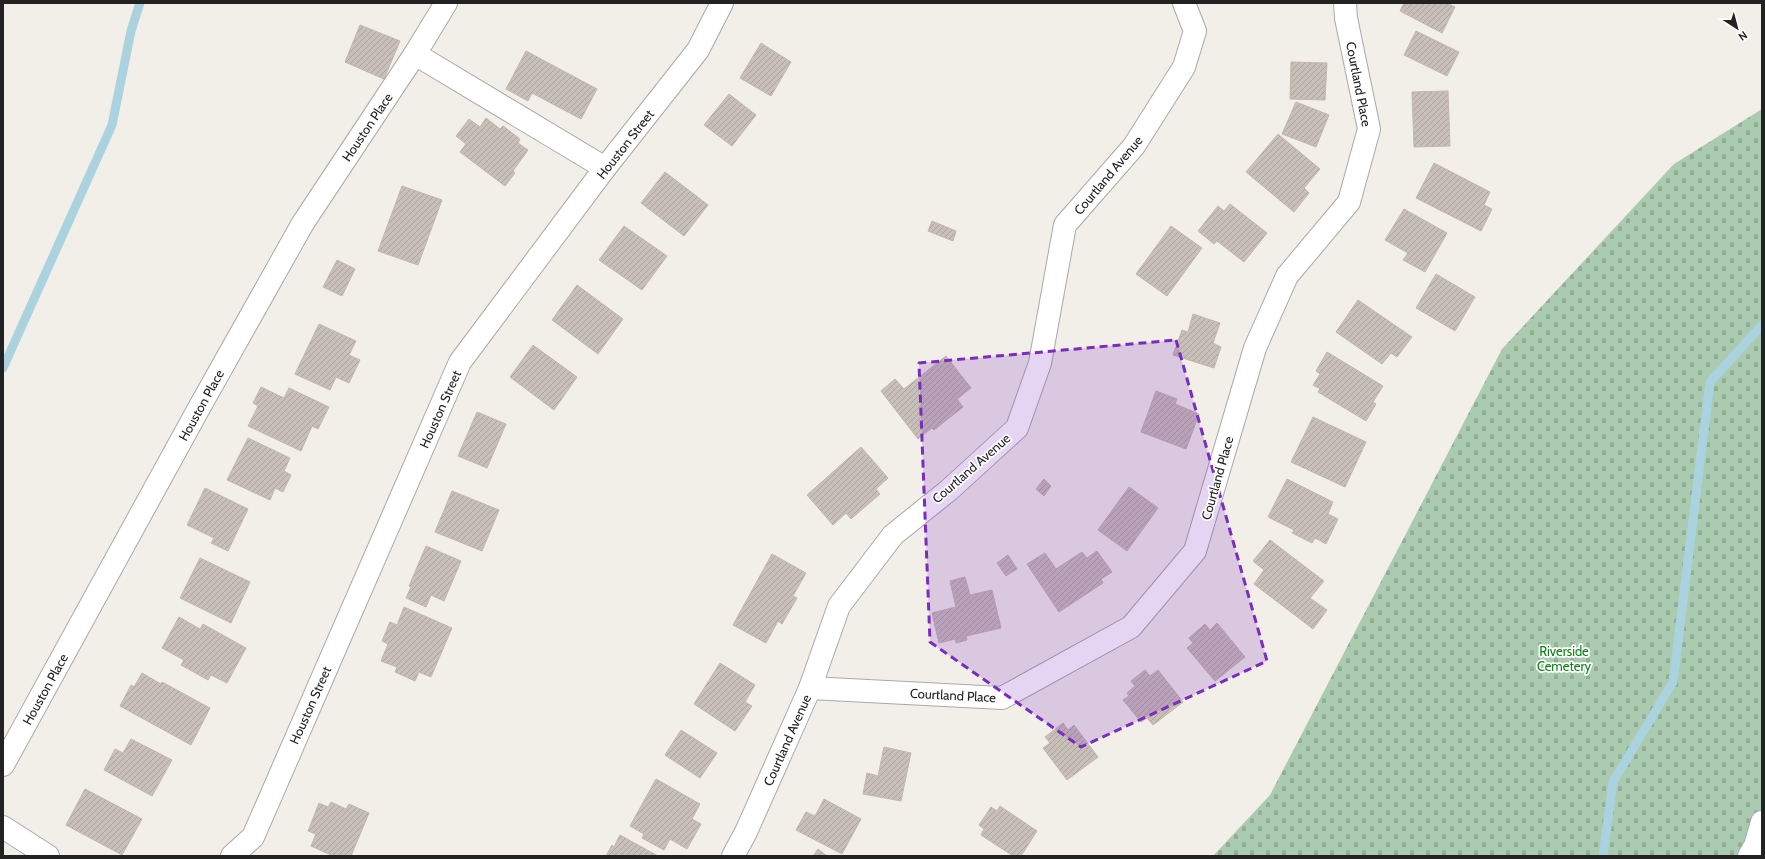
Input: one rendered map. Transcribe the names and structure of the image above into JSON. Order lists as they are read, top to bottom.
{
  "streets": {
    "street": [
      "Courtland Place",
      "Houston Place",
      "Houston Street",
      "Courtland Avenue"
    ]
  },
  "crossings": [
    ["Courtland Place", "Courtland Avenue"]
  ],
  "parks": ["Riverside Cemetery"],
  "north": "bottom right"
}
